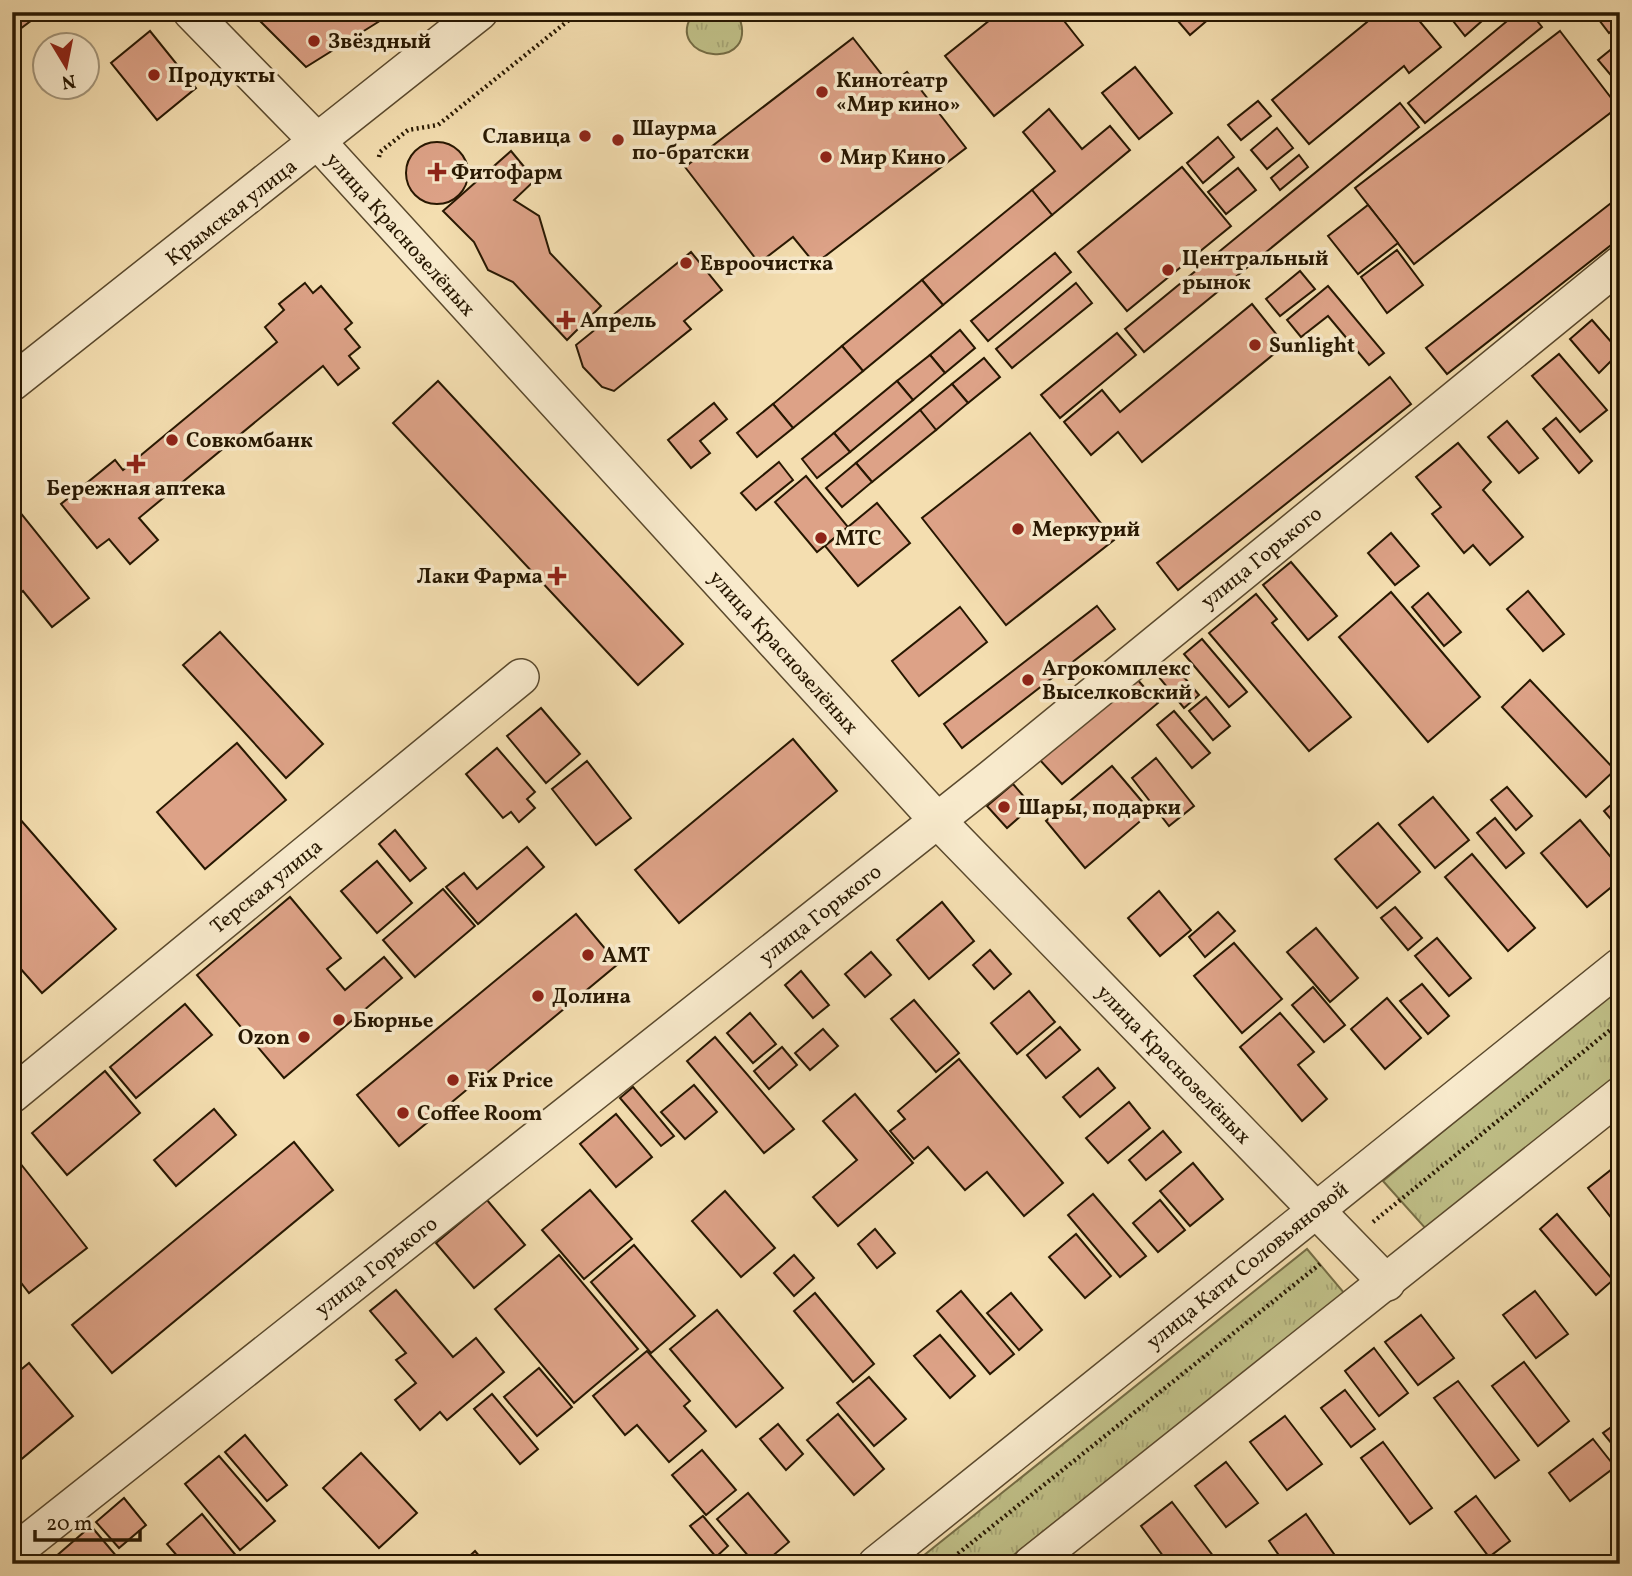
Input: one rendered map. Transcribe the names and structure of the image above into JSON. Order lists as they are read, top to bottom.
{
  "streets": {
    "street": [
      "Крымская улица",
      "улица Краснозелёных",
      "улица Горького",
      "Терская улица",
      "улица Кати Соловьяновой"
    ]
  },
  "crossings": [
    ["Крымская улица", "улица Краснозелёных"],
    ["улица Краснозелёных", "улица Горького"],
    ["улица Краснозелёных", "улица Кати Соловьяновой"]
  ],
  "places": {
    "other": [
      "Звёздный",
      "Продукты",
      "Кинотеатр «Мир кино»",
      "Славица",
      "Шаурма по-братски",
      "Мир Кино",
      "Евроочистка",
      "Центральный рынок",
      "Sunlight",
      "Совкомбанк",
      "Меркурий",
      "МТС",
      "Агрокомплекс Выселковский",
      "Шары, подарки",
      "АМТ",
      "Долина",
      "Бюрнье",
      "Ozon",
      "Fix Price",
      "Coffee Room"
    ],
    "health": [
      "Фитофарм",
      "Апрель",
      "Бережная аптека",
      "Лаки Фарма"
    ]
  },
  "scale_bar": "20 m",
  "north": "bottom"
}
